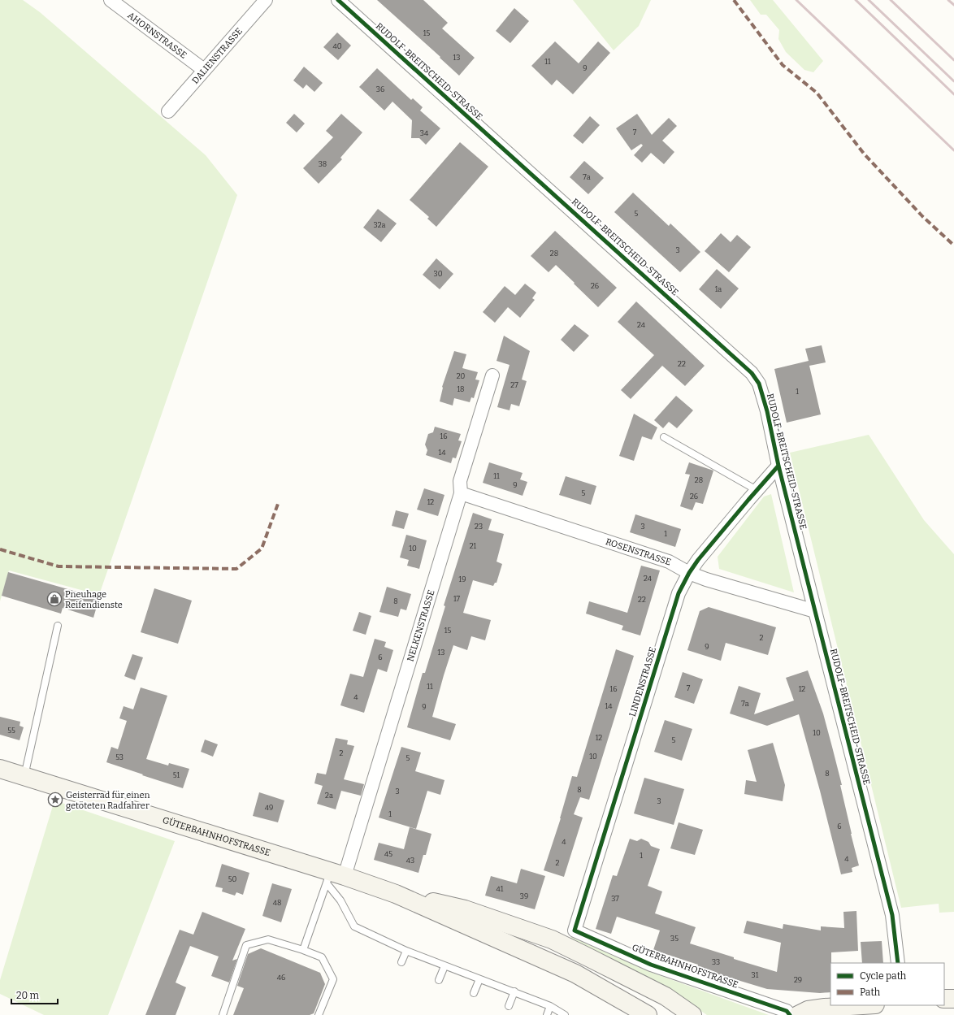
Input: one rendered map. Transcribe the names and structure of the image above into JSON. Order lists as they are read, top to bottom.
{
  "streets": {
    "main road": ["GÜTERBAHNHOFSTRASSE"],
    "street": [
      "AHORNSTRASSE",
      "DALIENSTRASSE",
      "RUDOLF-BREITSCHEID-STRASSE",
      "ROSENSTRASSE",
      "NELKENSTRASSE",
      "LINDENSTRASSE"
    ]
  },
  "crossings": [
    ["AHORNSTRASSE", "DALIENSTRASSE"],
    ["RUDOLF-BREITSCHEID-STRASSE", "ROSENSTRASSE"],
    ["RUDOLF-BREITSCHEID-STRASSE", "LINDENSTRASSE"],
    ["ROSENSTRASSE", "NELKENSTRASSE"],
    ["ROSENSTRASSE", "LINDENSTRASSE"],
    ["NELKENSTRASSE", "GÜTERBAHNHOFSTRASSE"],
    ["LINDENSTRASSE", "GÜTERBAHNHOFSTRASSE"]
  ],
  "places": {
    "shop": ["Pneuhage Reifendienste"],
    "place": ["Geisterrad für einen getöteten Radfahrer"]
  },
  "house_numbers": [
    "15",
    "40",
    "13",
    "11",
    "9",
    "36",
    "7",
    "34",
    "38",
    "7a",
    "5",
    "32a",
    "3",
    "28",
    "30",
    "26",
    "1a",
    "24",
    "22",
    "20",
    "27",
    "18",
    "1",
    "16",
    "14",
    "11",
    "28",
    "9",
    "5",
    "26",
    "12",
    "23",
    "3",
    "1",
    "21",
    "10",
    "24",
    "19",
    "17",
    "22",
    "8",
    "15",
    "2",
    "9",
    "13",
    "6",
    "11",
    "7",
    "16",
    "12",
    "4",
    "7a",
    "14",
    "9",
    "55",
    "10",
    "12",
    "5",
    "2",
    "10",
    "53",
    "5",
    "8",
    "51",
    "8",
    "3",
    "2a",
    "3",
    "49",
    "1",
    "6",
    "4",
    "45",
    "1",
    "4",
    "43",
    "2",
    "50",
    "41",
    "39",
    "37",
    "48",
    "35",
    "33",
    "31",
    "46",
    "29"
  ],
  "legend": ["Cycle path", "Path"],
  "scale_bar": "20 m"
}
